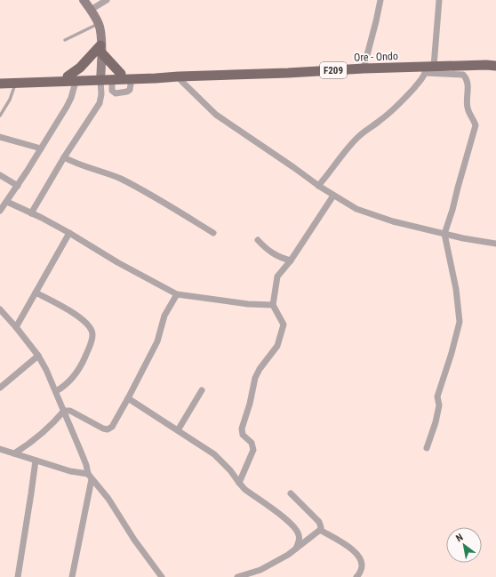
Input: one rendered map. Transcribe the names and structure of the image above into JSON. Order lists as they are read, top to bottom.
{
  "streets": {
    "main road": ["Ore - Ondo", "F209"]
  },
  "crossings": [
    ["Ore - Ondo", "F209"]
  ],
  "north": "top left"
}
